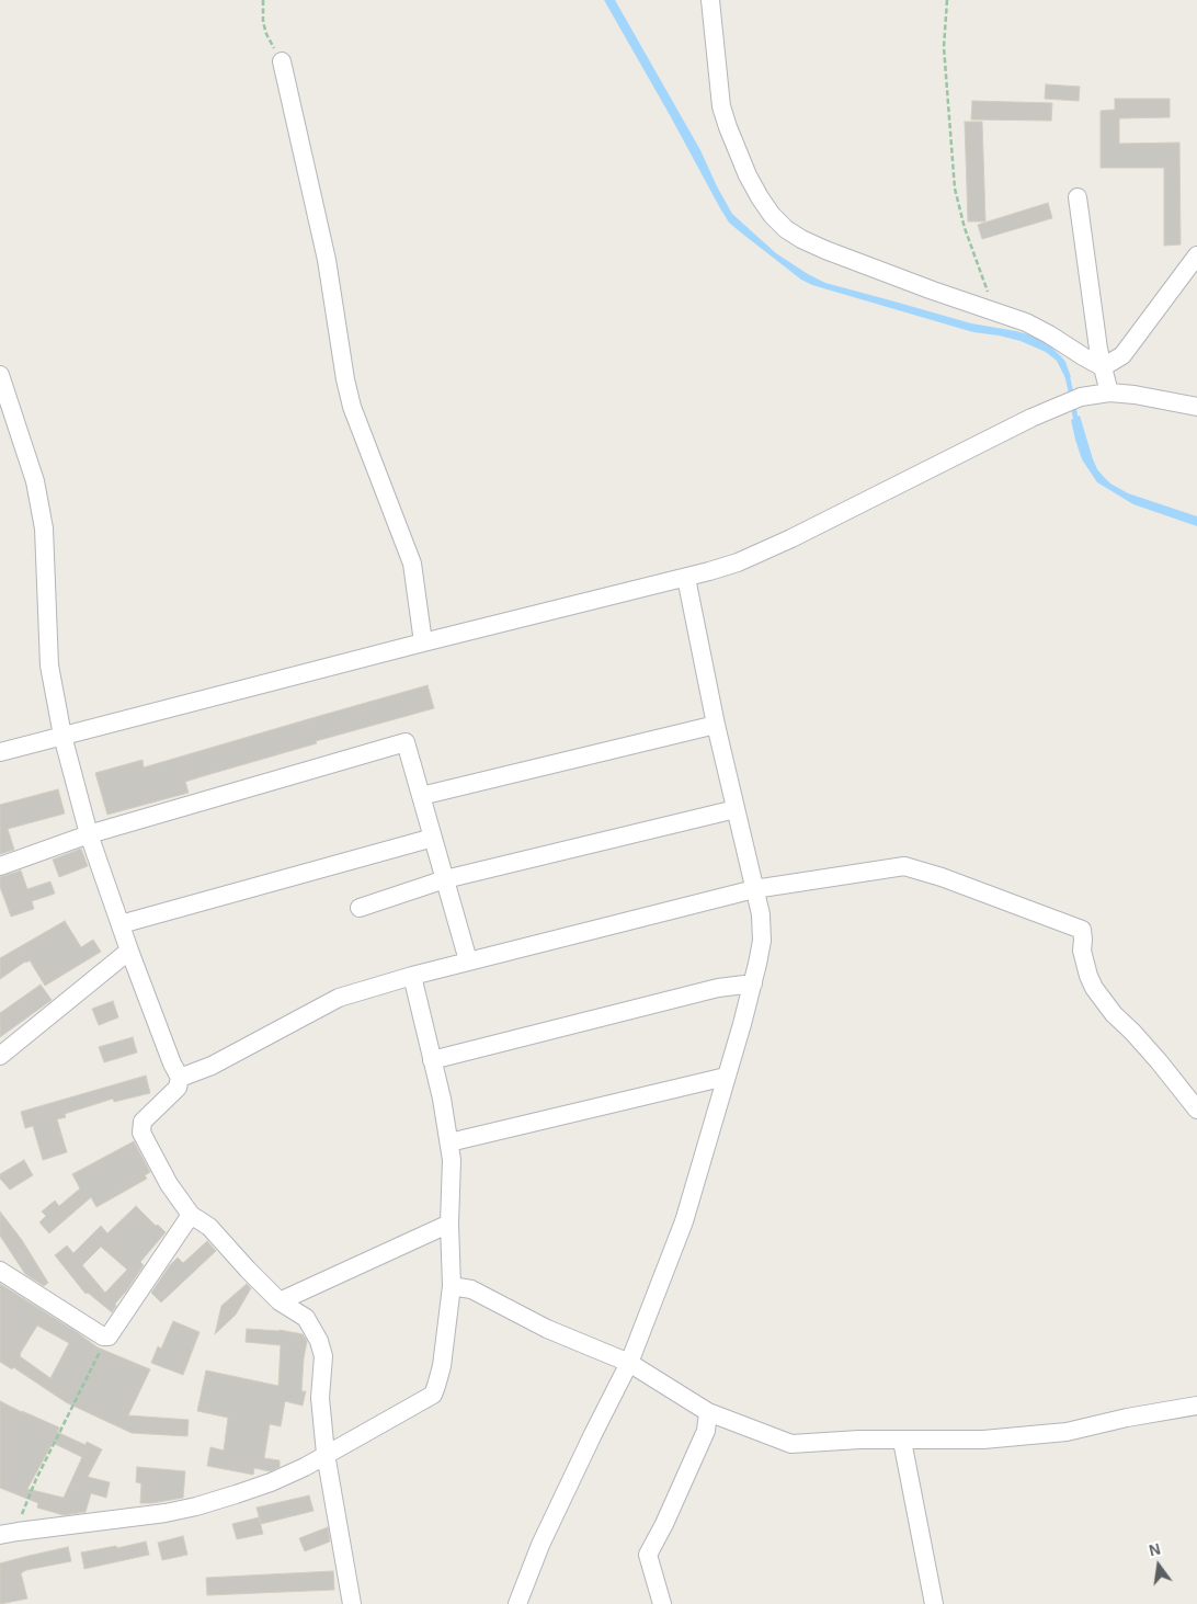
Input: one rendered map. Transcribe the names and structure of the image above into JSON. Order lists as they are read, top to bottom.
{
  "north": "top"
}
